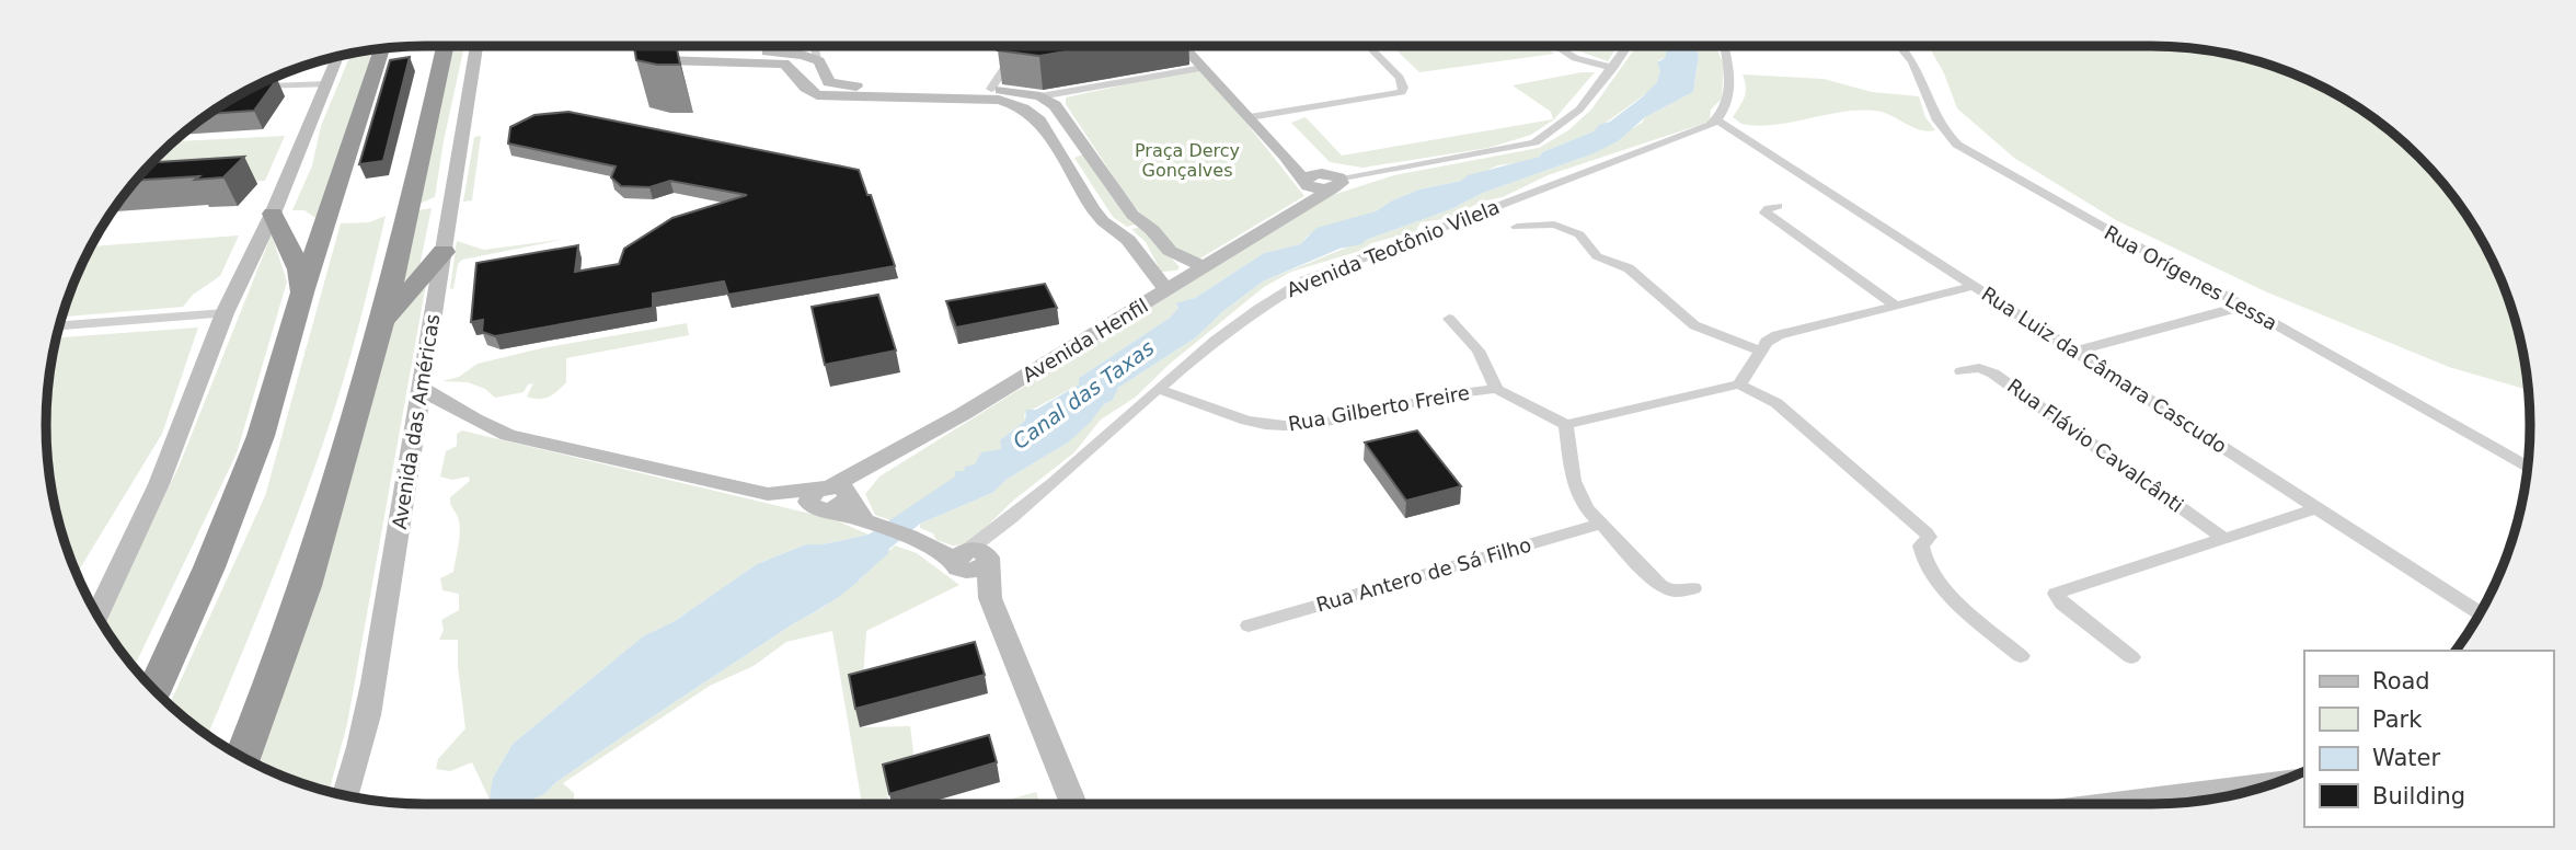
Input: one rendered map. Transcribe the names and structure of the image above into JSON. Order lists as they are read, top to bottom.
{
  "streets": {
    "street": [
      "Avenida Teotônio Vilela",
      "Rua Orígenes Lessa",
      "Avenida Henfil",
      "Rua Luiz da Câmara Cascudo",
      "Rua Gilberto Freire",
      "Avenida das Américas",
      "Rua Flávio Cavalcânti",
      "Rua Antero de Sá Filho"
    ]
  },
  "crossings": [
    ["Avenida Teotônio Vilela", "Rua Luiz da Câmara Cascudo"],
    ["Avenida Teotônio Vilela", "Rua Gilberto Freire"]
  ],
  "water": ["Canal das Taxas"],
  "parks": ["Praça Dercy Gonçalves"],
  "legend": [
    "Road",
    "Park",
    "Water",
    "Building"
  ]
}
